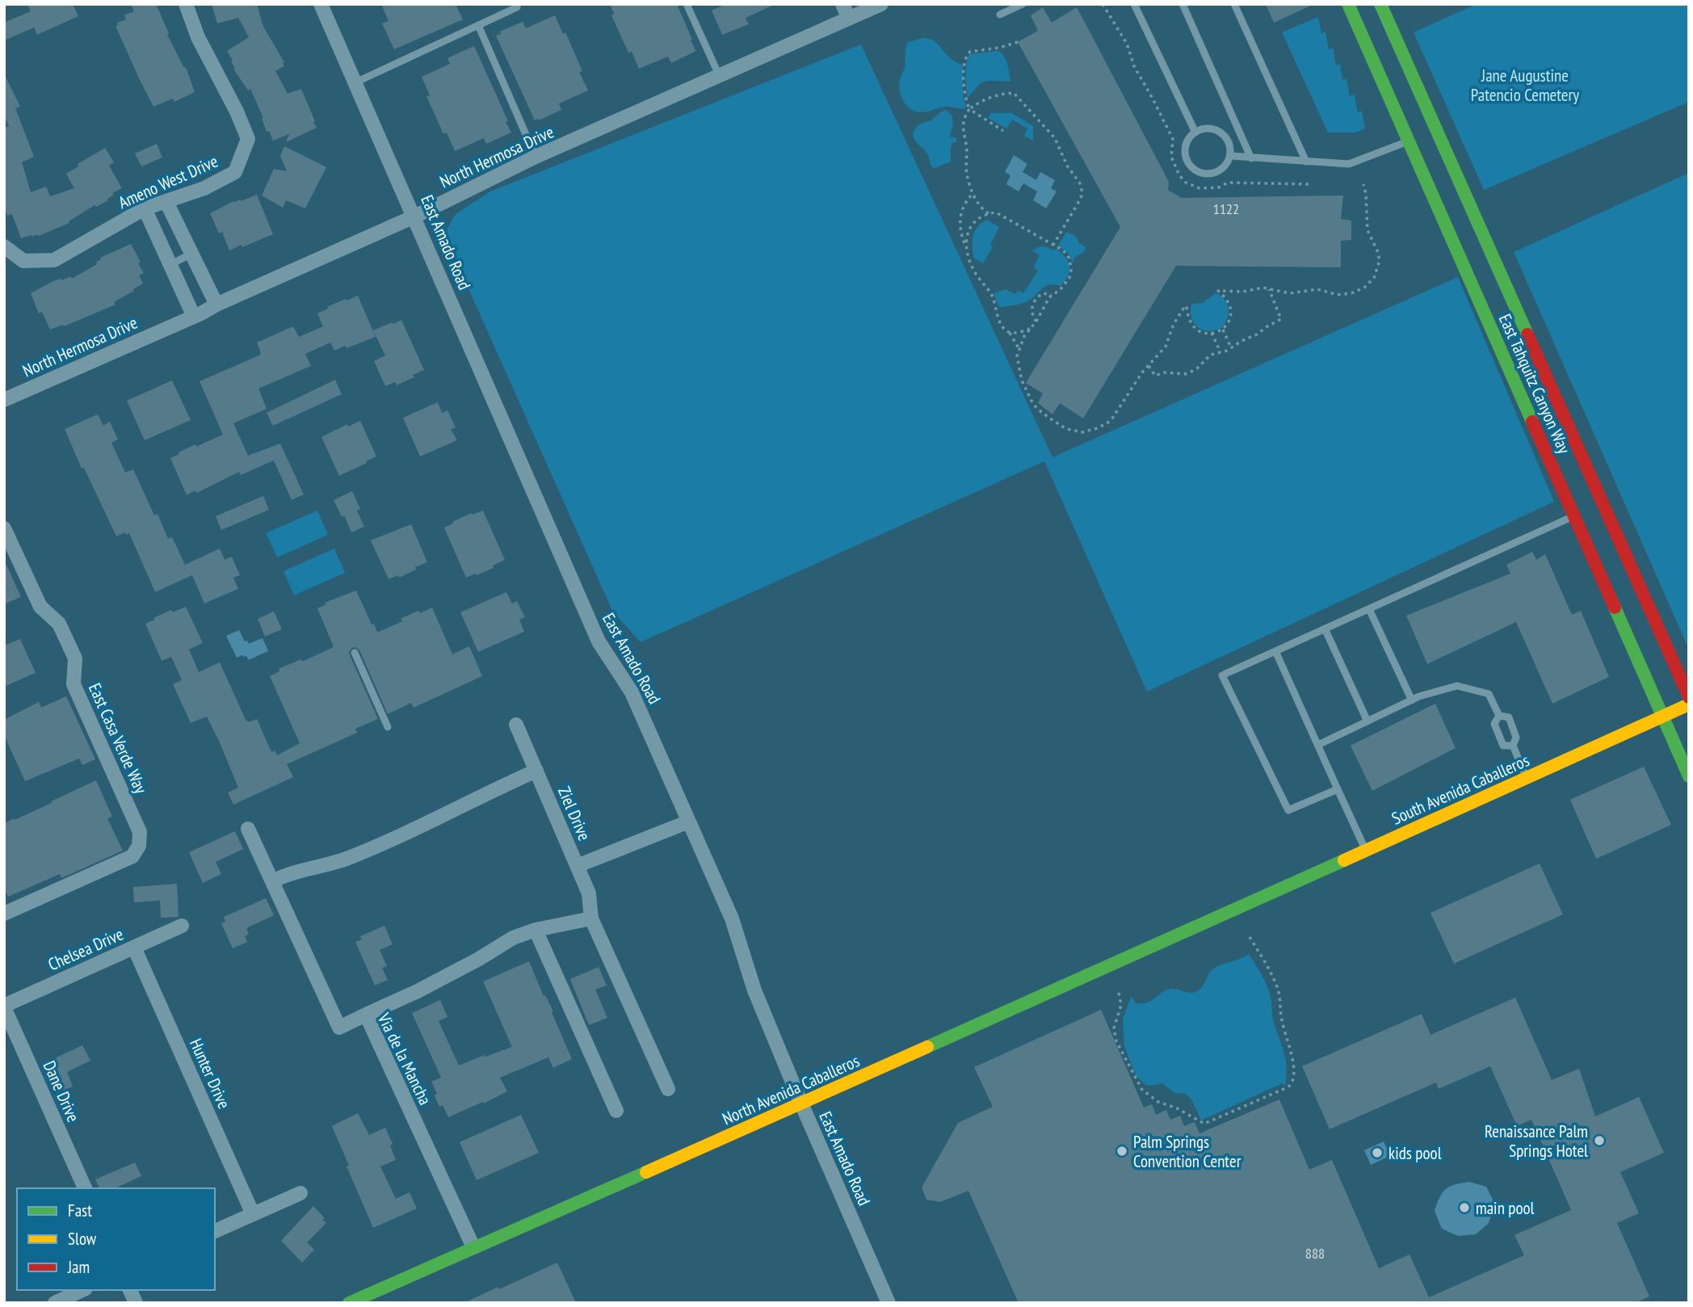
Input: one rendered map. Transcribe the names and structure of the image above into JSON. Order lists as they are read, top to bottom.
{
  "streets": {
    "main road": ["East Tahquitz Canyon Way", "South Avenida Caballeros", "North Avenida Caballeros"],
    "street": [
      "North Hermosa Drive",
      "Ameno West Drive",
      "East Amado Road",
      "East Casa Verde Way",
      "Ziel Drive",
      "Chelsea Drive",
      "Via de la Mancha",
      "Hunter Drive",
      "Dane Drive"
    ]
  },
  "crossings": [
    ["North Hermosa Drive", "East Amado Road"],
    ["East Amado Road", "North Avenida Caballeros"],
    ["East Tahquitz Canyon Way", "South Avenida Caballeros"],
    ["South Avenida Caballeros", "North Avenida Caballeros"],
    ["Chelsea Drive", "Hunter Drive"],
    ["Chelsea Drive", "Dane Drive"],
    ["Via de la Mancha", "North Avenida Caballeros"]
  ],
  "parks": ["Jane Augustine Patencio Cemetery"],
  "places": [
    "Renaissance Palm Springs Hotel",
    "Palm Springs Convention Center",
    "kids pool",
    "main pool"
  ],
  "house_numbers": ["1122", "888"],
  "legend": ["Fast", "Slow", "Jam"]
}
